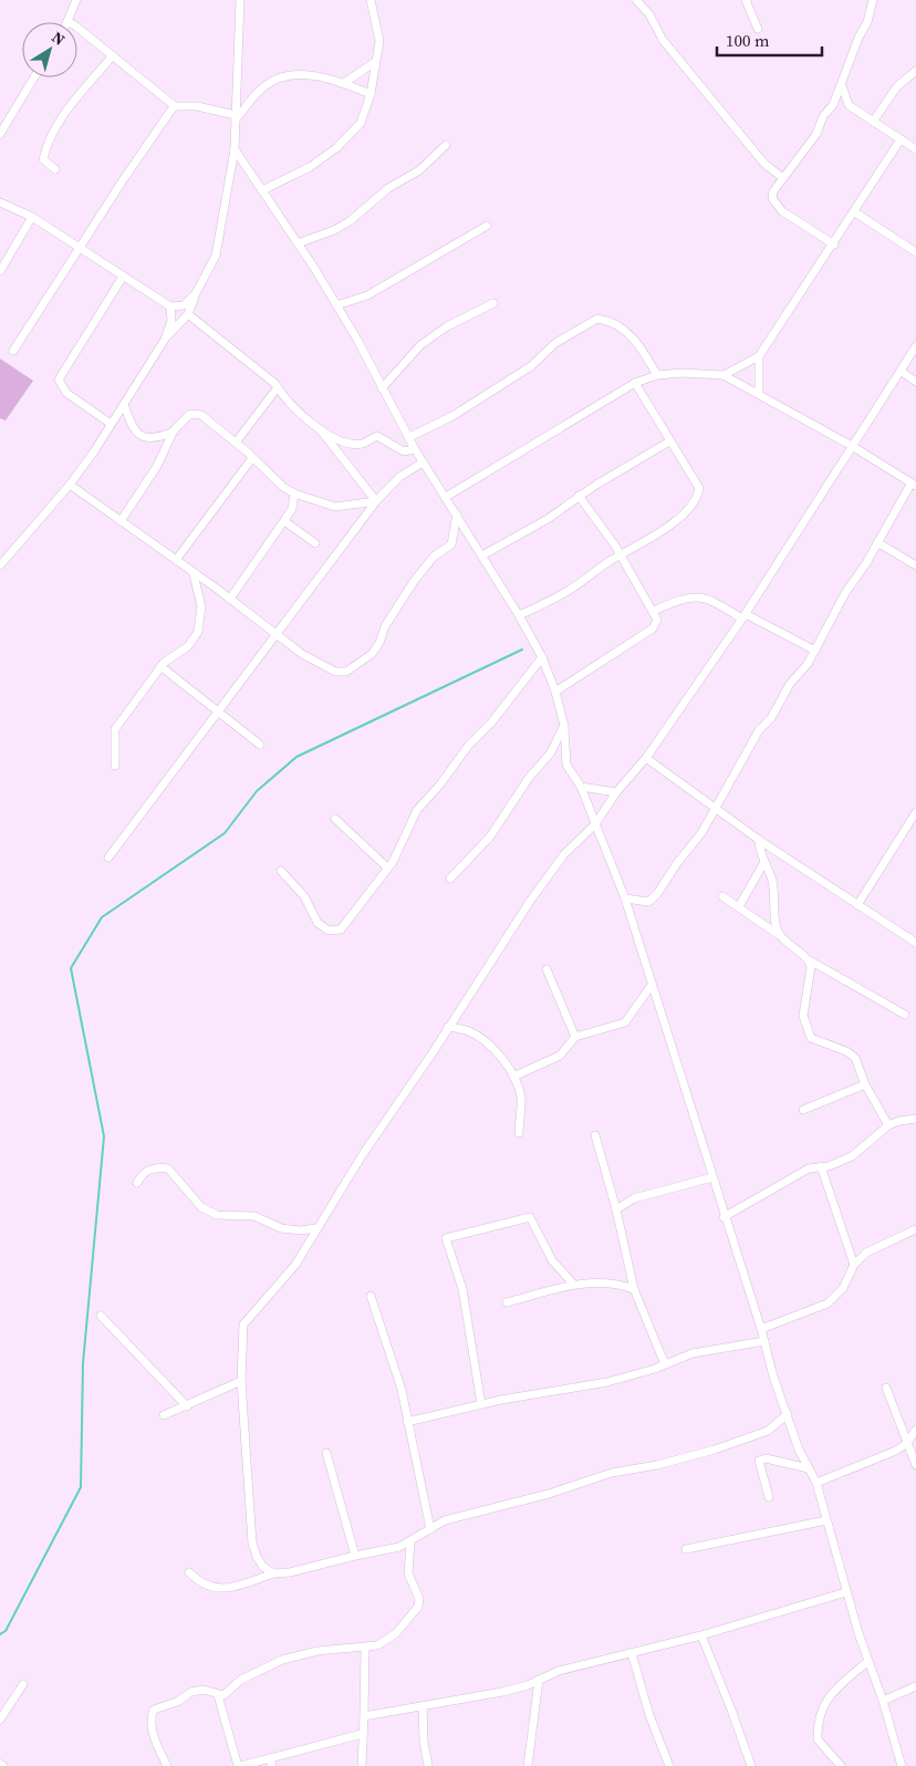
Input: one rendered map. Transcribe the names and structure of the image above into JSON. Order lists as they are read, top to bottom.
{
  "scale_bar": "100 m",
  "north": "top right"
}
